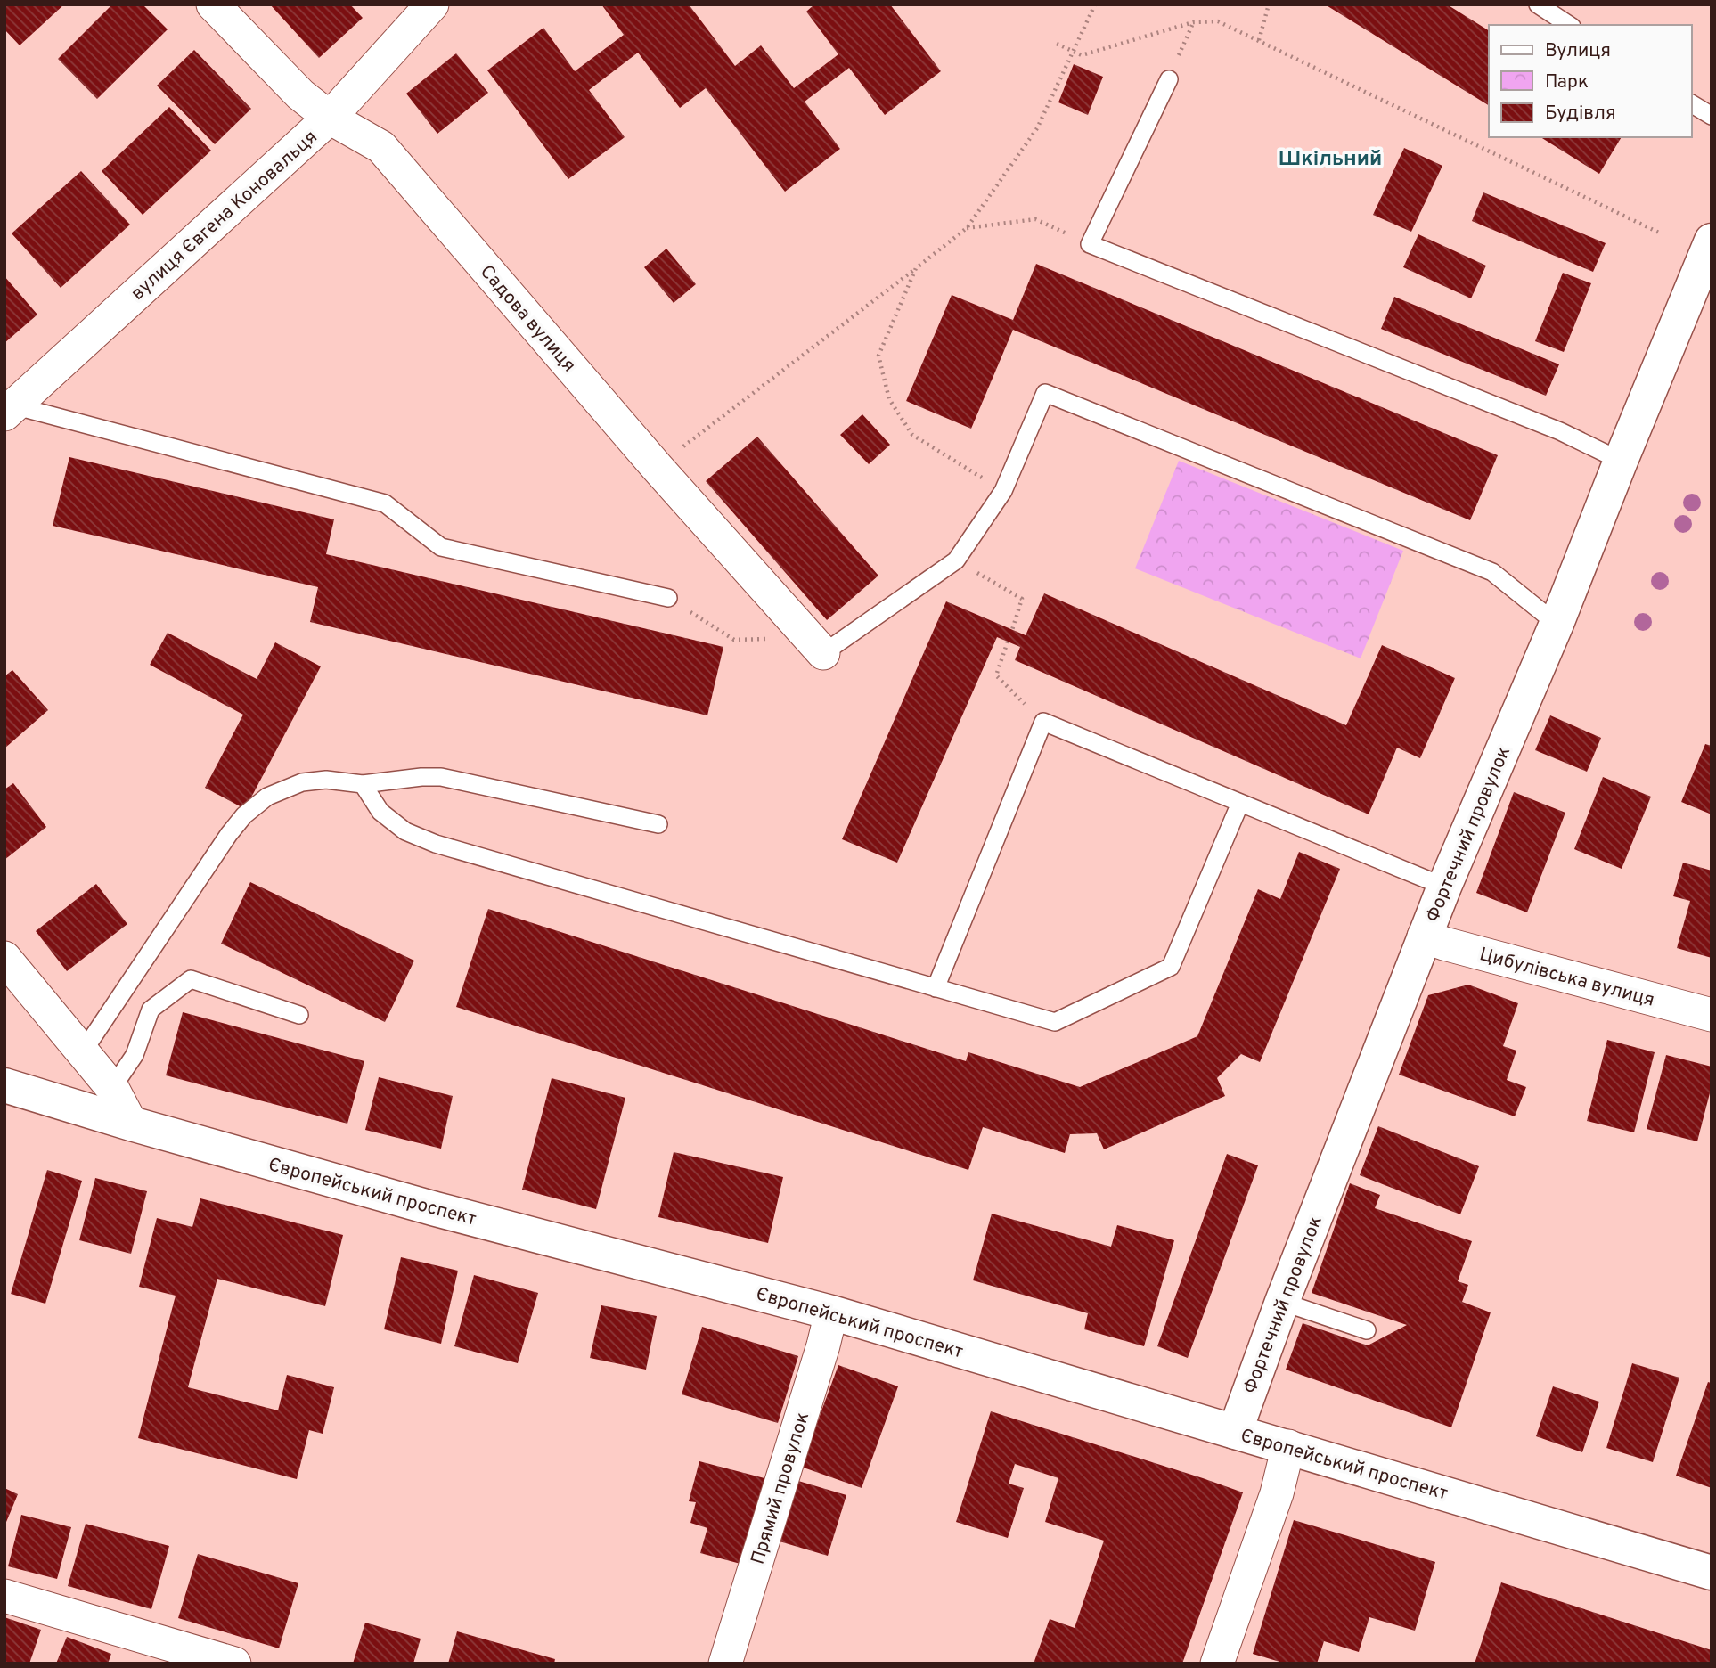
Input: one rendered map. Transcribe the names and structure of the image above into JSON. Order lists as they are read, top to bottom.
{
  "streets": {
    "main road": ["Фортечний провулок", "Європейський проспект"],
    "street": [
      "вулиця Євгена Коновальця",
      "Садова вулиця",
      "Цибулівська вулиця",
      "Прямий провулок"
    ]
  },
  "crossings": [
    ["вулиця Євгена Коновальця", "Садова вулиця"],
    ["Фортечний провулок", "Цибулівська вулиця"],
    ["Фортечний провулок", "Європейський проспект"],
    ["Європейський проспект", "Прямий провулок"]
  ],
  "districts": ["Шкільний"],
  "legend": ["Вулиця", "Парк", "Будівля"]
}
